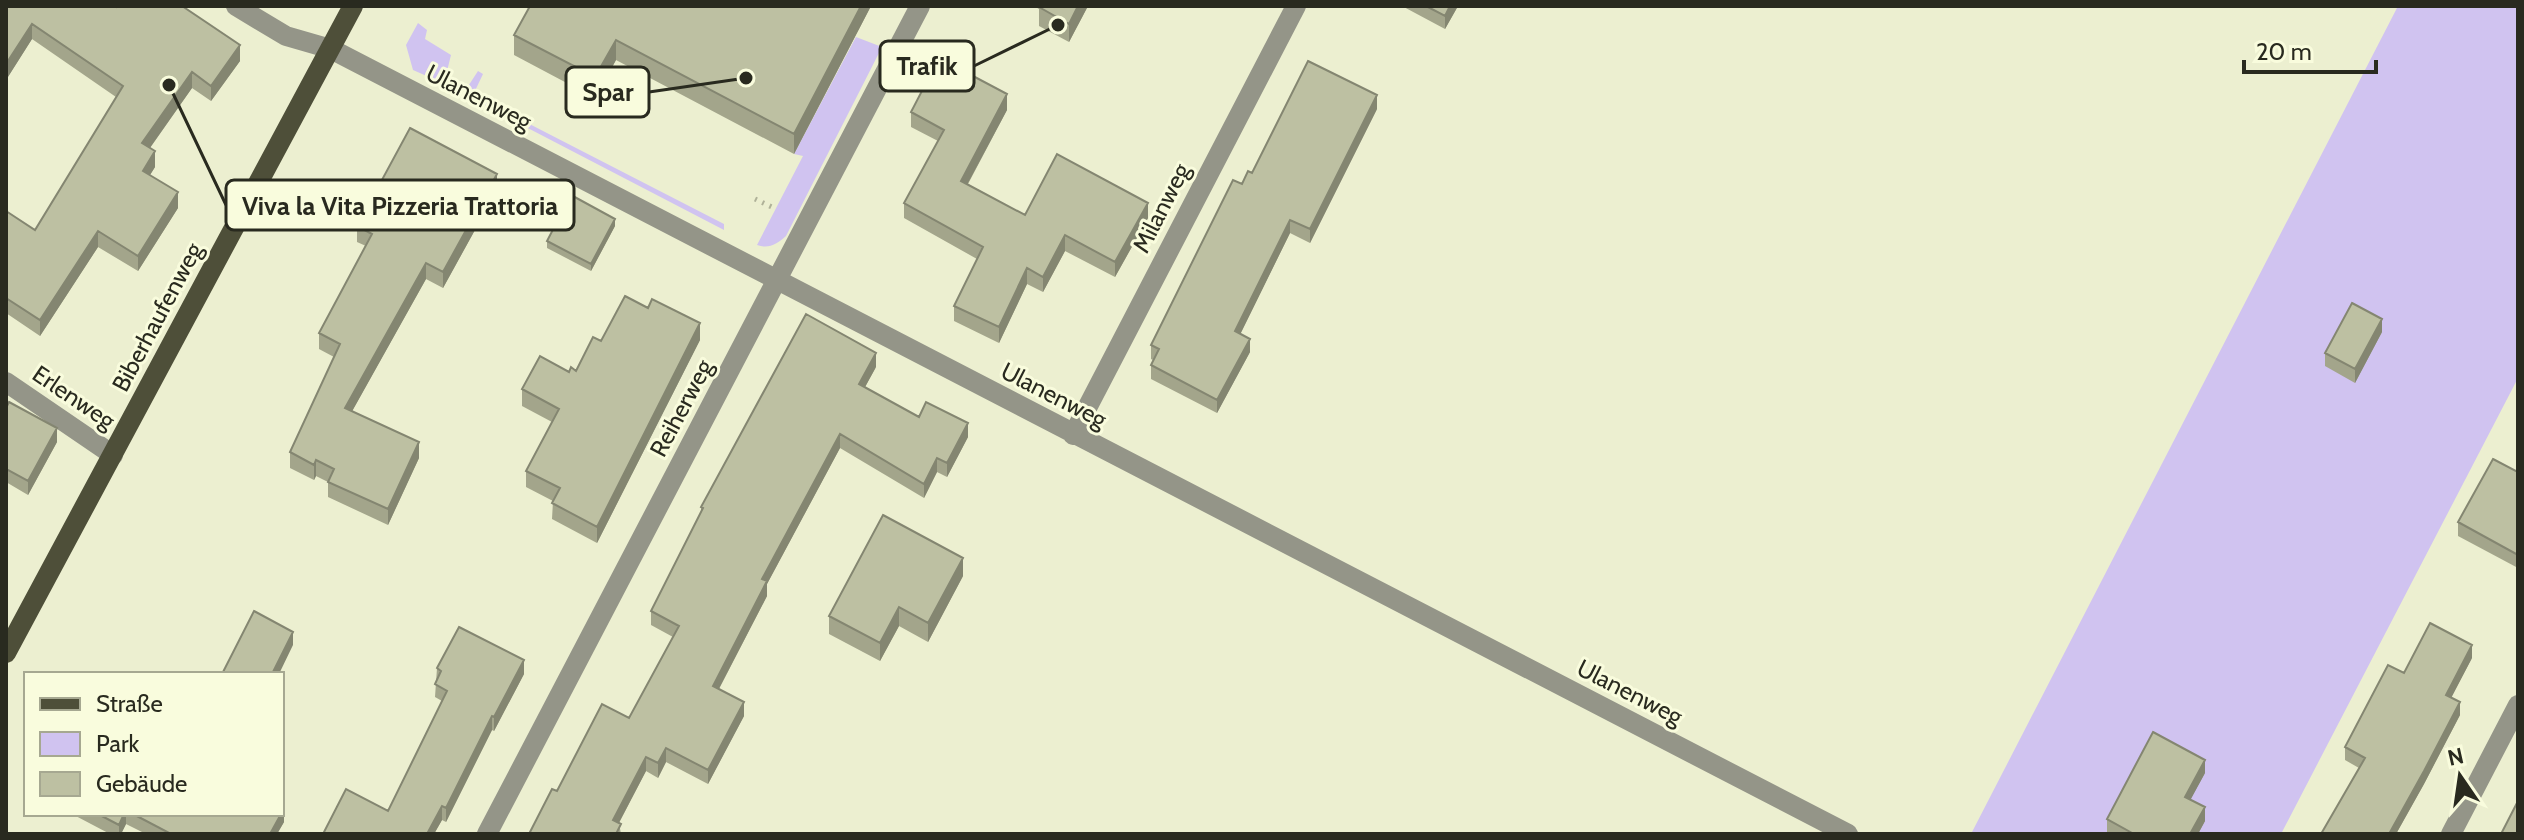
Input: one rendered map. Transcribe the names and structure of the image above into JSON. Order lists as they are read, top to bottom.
{
  "streets": {
    "main road": ["Biberhaufenweg"],
    "street": [
      "Ulanenweg",
      "Milanweg",
      "Erlenweg",
      "Reiherweg"
    ]
  },
  "crossings": [
    ["Ulanenweg", "Milanweg"],
    ["Ulanenweg", "Biberhaufenweg"],
    ["Ulanenweg", "Reiherweg"],
    ["Biberhaufenweg", "Erlenweg"]
  ],
  "places": ["Trafik", "Spar", "Viva la Vita Pizzeria Trattoria"],
  "legend": ["Straße", "Park", "Gebäude"],
  "scale_bar": "20 m",
  "north": "top"
}
